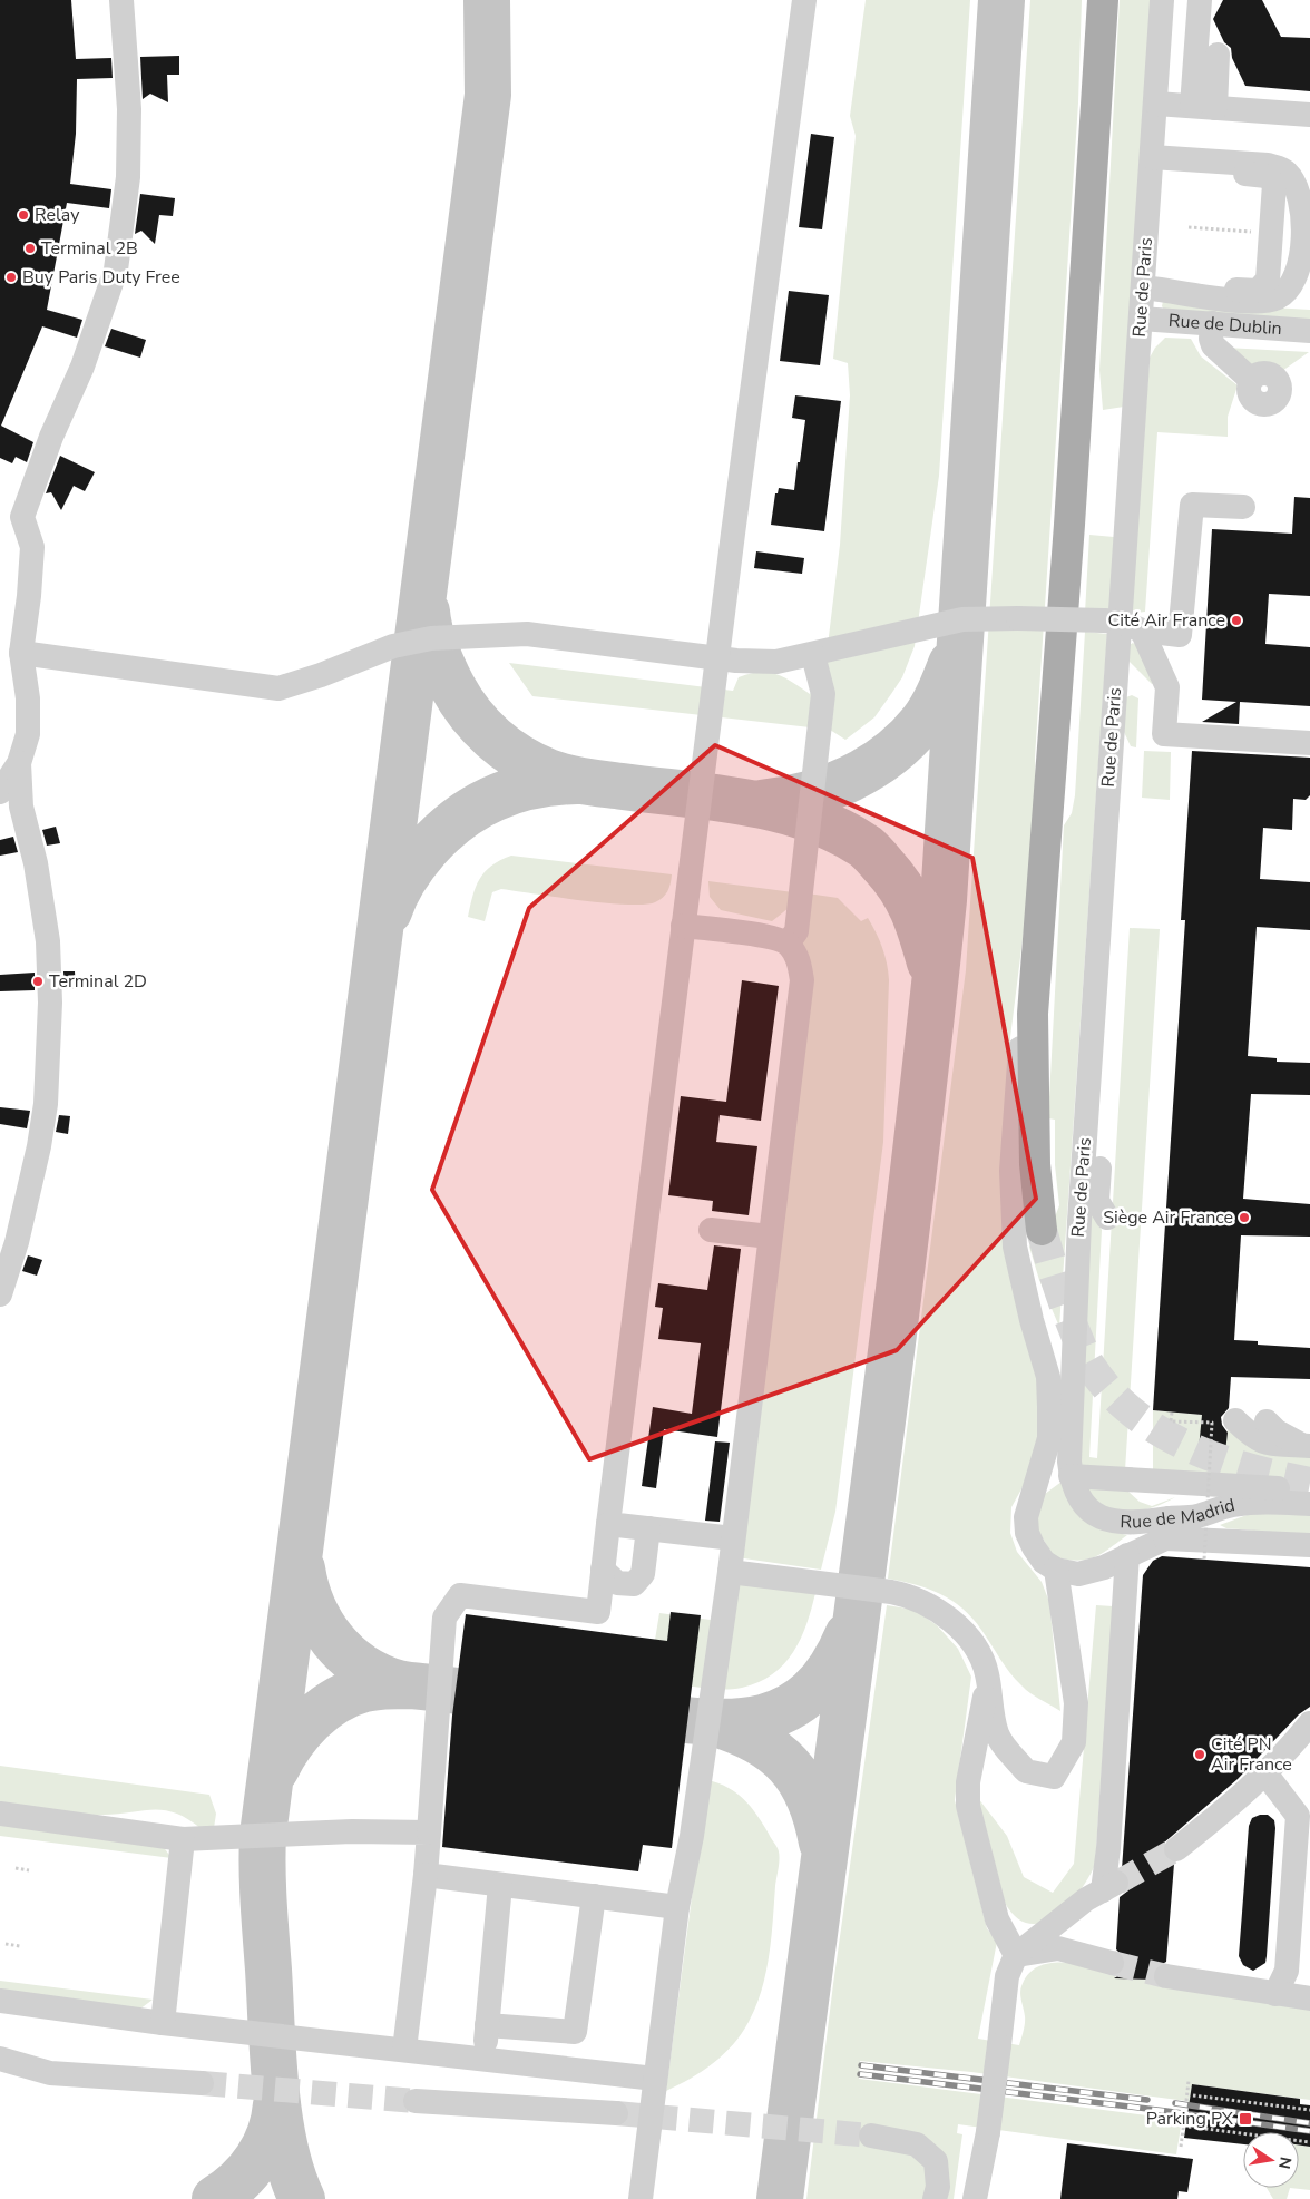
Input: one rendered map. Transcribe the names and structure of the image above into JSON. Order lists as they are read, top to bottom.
{
  "streets": {
    "street": ["Rue de Paris", "Rue de Dublin", "Rue de Madrid"]
  },
  "crossings": [
    ["Rue de Paris", "Rue de Dublin"],
    ["Rue de Paris", "Rue de Madrid"]
  ],
  "places": {
    "other": [
      "Relay",
      "Terminal 2B",
      "Buy Paris Duty Free",
      "Cité Air France",
      "Terminal 2D",
      "Siège Air France",
      "Cité PN Air France"
    ],
    "transit": ["Parking PX"]
  },
  "north": "right"
}
